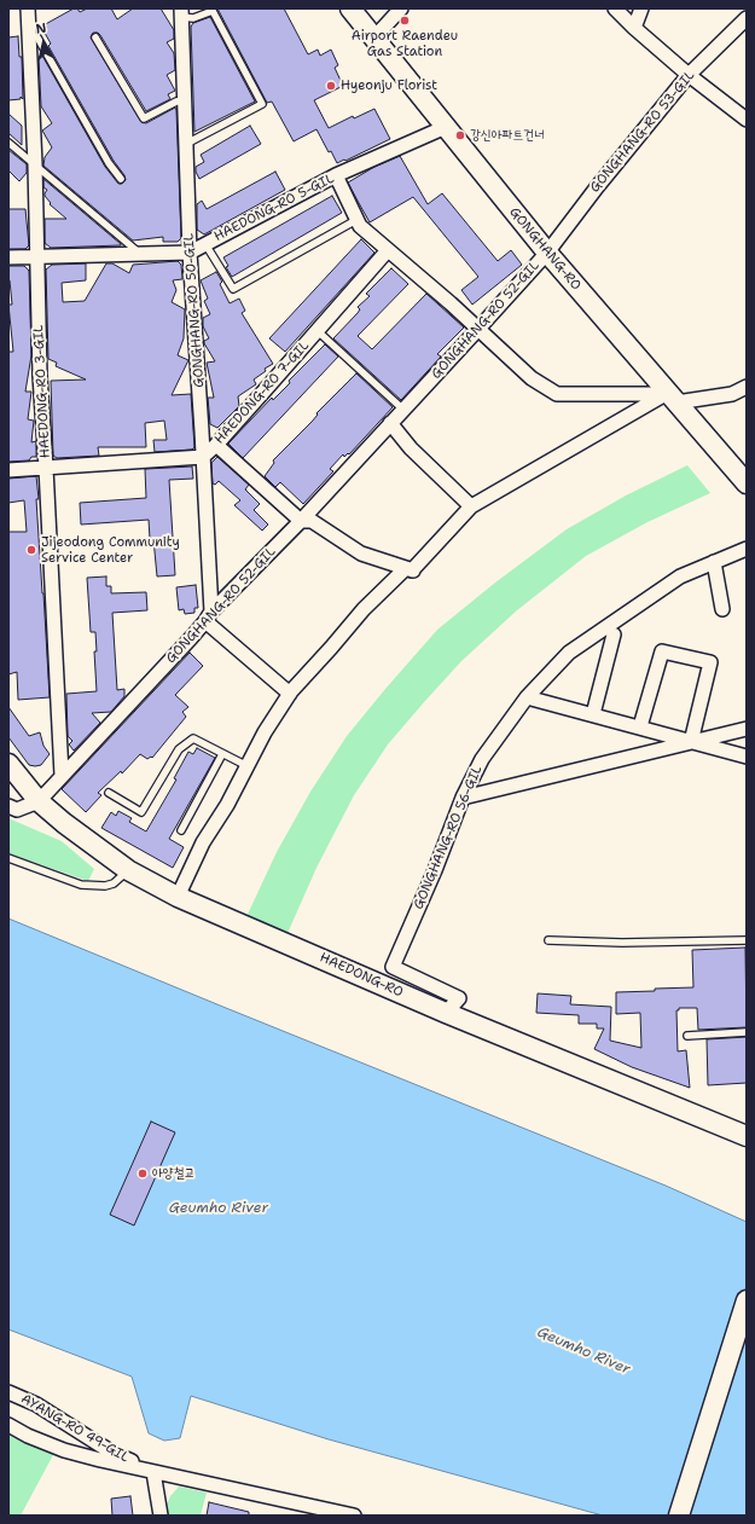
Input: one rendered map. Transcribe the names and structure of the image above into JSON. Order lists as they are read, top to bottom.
{
  "streets": {
    "main road": ["GONGHANG-RO", "HAEDONG-RO"],
    "street": [
      "GONGHANG-RO 53-GIL",
      "HAEDONG-RO 5-GIL",
      "GONGHANG-RO 50-GIL",
      "GONGHANG-RO 52-GIL",
      "HAEDONG-RO 3-GIL",
      "HAEDONG-RO 7-GIL",
      "GONGHANG-RO 56-GIL",
      "AYANG-RO 49-GIL"
    ]
  },
  "crossings": [
    ["GONGHANG-RO 53-GIL", "GONGHANG-RO"],
    ["GONGHANG-RO 53-GIL", "GONGHANG-RO 52-GIL"],
    ["HAEDONG-RO 5-GIL", "GONGHANG-RO"],
    ["HAEDONG-RO 5-GIL", "GONGHANG-RO 50-GIL"],
    ["HAEDONG-RO 5-GIL", "HAEDONG-RO 3-GIL"],
    ["GONGHANG-RO", "GONGHANG-RO 52-GIL"],
    ["GONGHANG-RO 50-GIL", "GONGHANG-RO 52-GIL"],
    ["GONGHANG-RO 50-GIL", "HAEDONG-RO 7-GIL"],
    ["GONGHANG-RO 52-GIL", "HAEDONG-RO 3-GIL"],
    ["GONGHANG-RO 52-GIL", "HAEDONG-RO"],
    ["GONGHANG-RO 56-GIL", "HAEDONG-RO"]
  ],
  "water": ["Geumho River"],
  "places": [
    "Airport Raendeu Gas Station",
    "Hyeonju Florist",
    "강신아파트건너",
    "Jijeodong Community Service Center",
    "아양철교"
  ],
  "north": "top"
}
